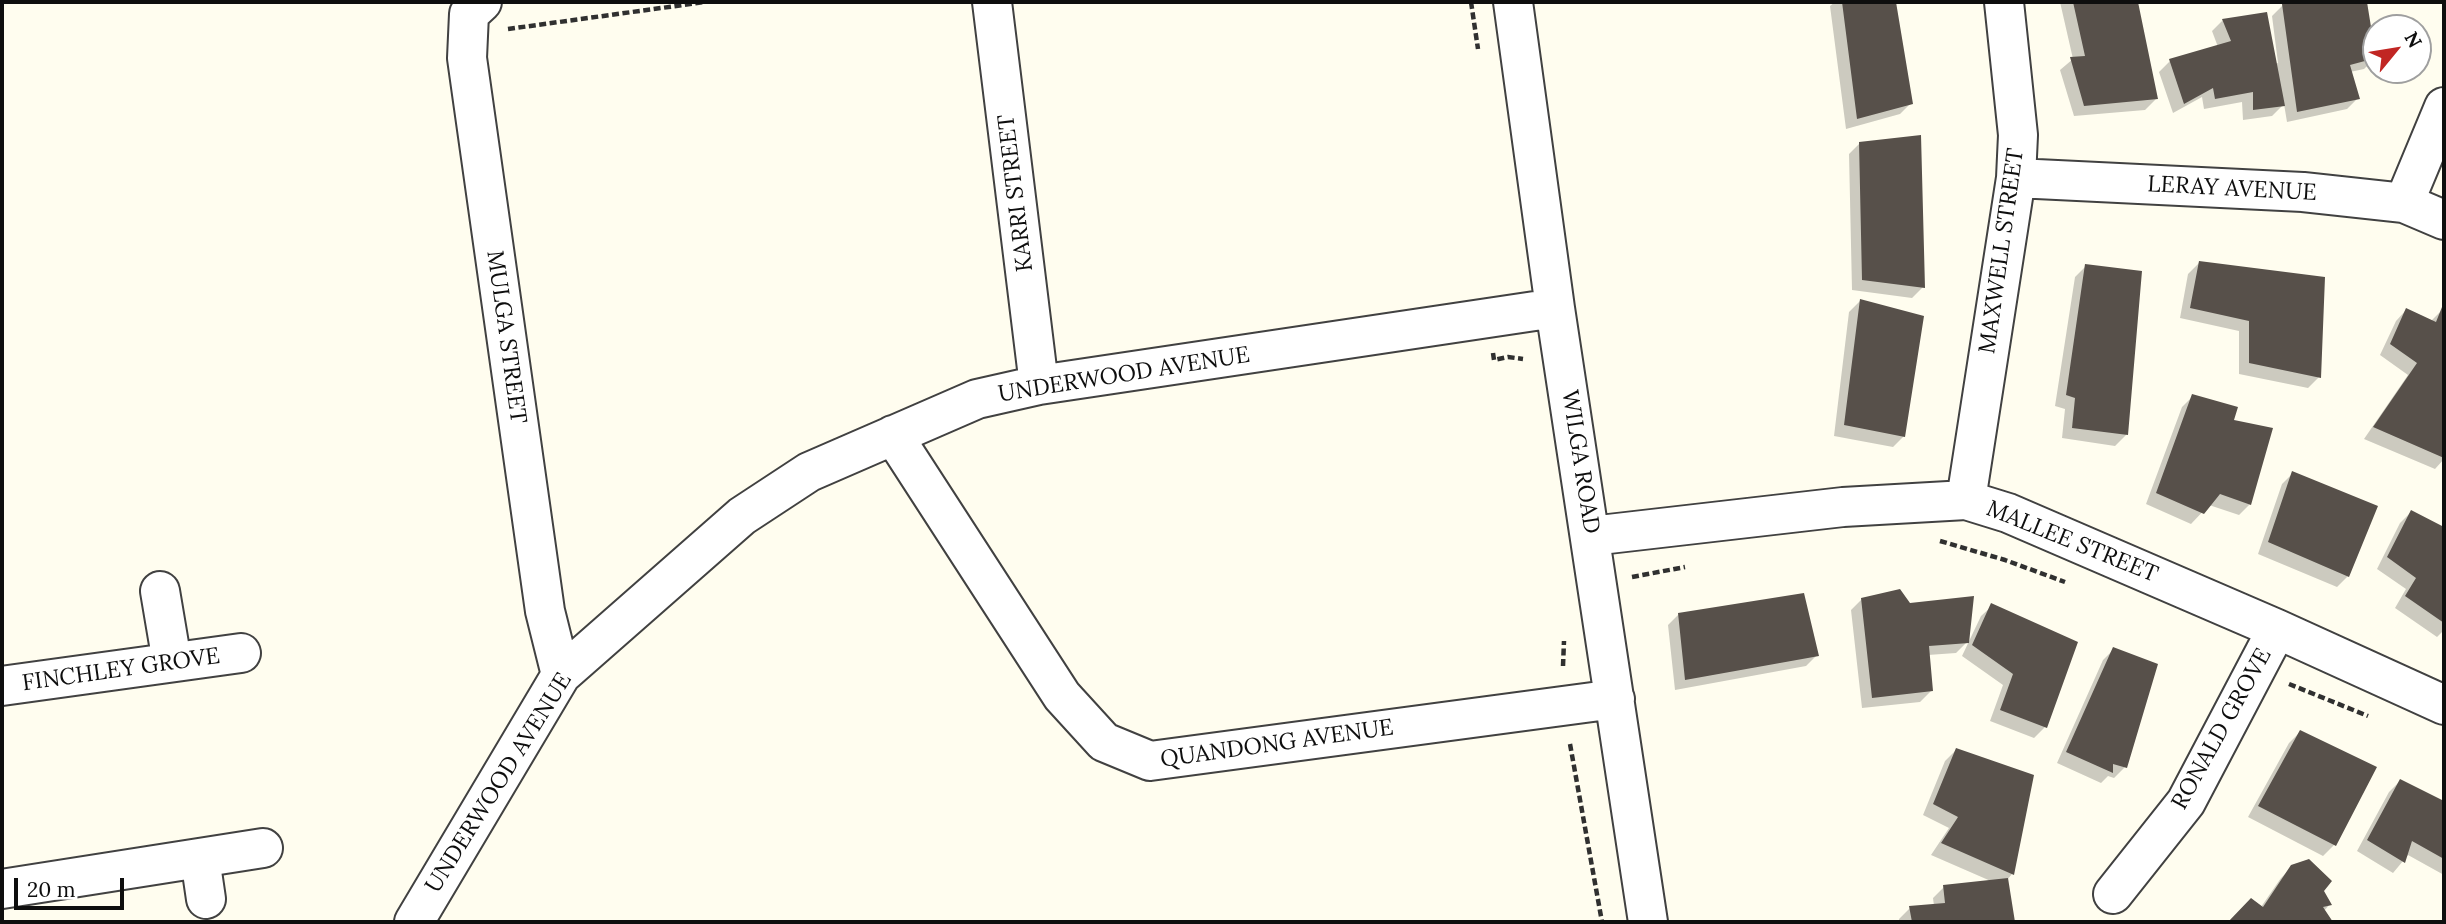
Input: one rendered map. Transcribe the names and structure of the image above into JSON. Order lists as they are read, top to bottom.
{
  "streets": {
    "street": [
      "LERAY AVENUE",
      "KARRI STREET",
      "MAXWELL STREET",
      "MULGA STREET",
      "UNDERWOOD AVENUE",
      "WILGA ROAD",
      "MALLEE STREET",
      "FINCHLEY GROVE",
      "RONALD GROVE",
      "QUANDONG AVENUE"
    ]
  },
  "crossings": [
    ["LERAY AVENUE", "MAXWELL STREET"],
    ["KARRI STREET", "UNDERWOOD AVENUE"],
    ["MAXWELL STREET", "MALLEE STREET"],
    ["MULGA STREET", "UNDERWOOD AVENUE"],
    ["UNDERWOOD AVENUE", "WILGA ROAD"],
    ["UNDERWOOD AVENUE", "QUANDONG AVENUE"],
    ["WILGA ROAD", "MALLEE STREET"],
    ["WILGA ROAD", "QUANDONG AVENUE"],
    ["MALLEE STREET", "RONALD GROVE"]
  ],
  "scale_bar": "20 m",
  "north": "top right"
}
